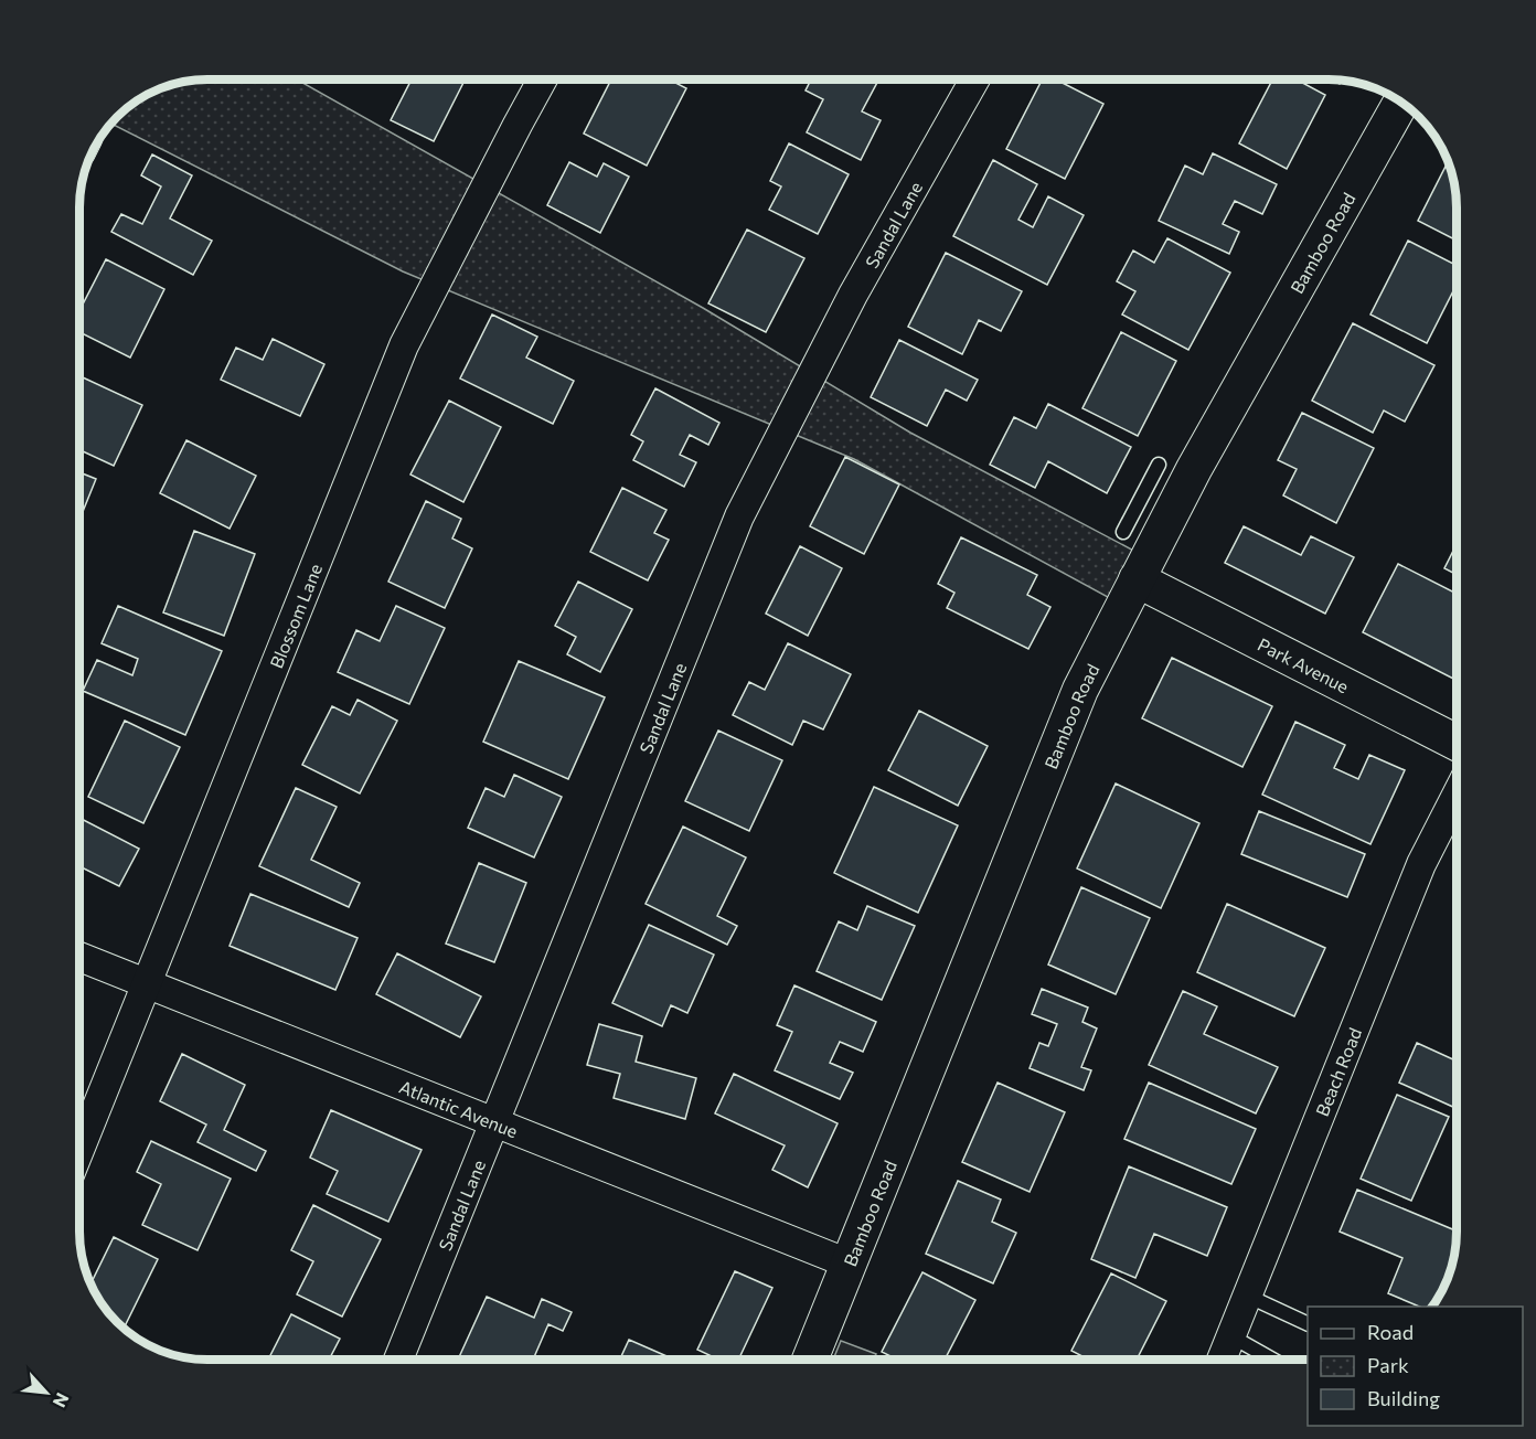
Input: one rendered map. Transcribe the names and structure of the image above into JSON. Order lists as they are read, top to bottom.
{
  "streets": {
    "street": [
      "Sandal Lane",
      "Bamboo Road",
      "Blossom Lane",
      "Park Avenue",
      "Beach Road",
      "Atlantic Avenue"
    ]
  },
  "crossings": [
    ["Sandal Lane", "Atlantic Avenue"],
    ["Bamboo Road", "Park Avenue"],
    ["Bamboo Road", "Atlantic Avenue"],
    ["Blossom Lane", "Atlantic Avenue"]
  ],
  "legend": ["Road", "Park", "Building"],
  "north": "bottom right"
}
